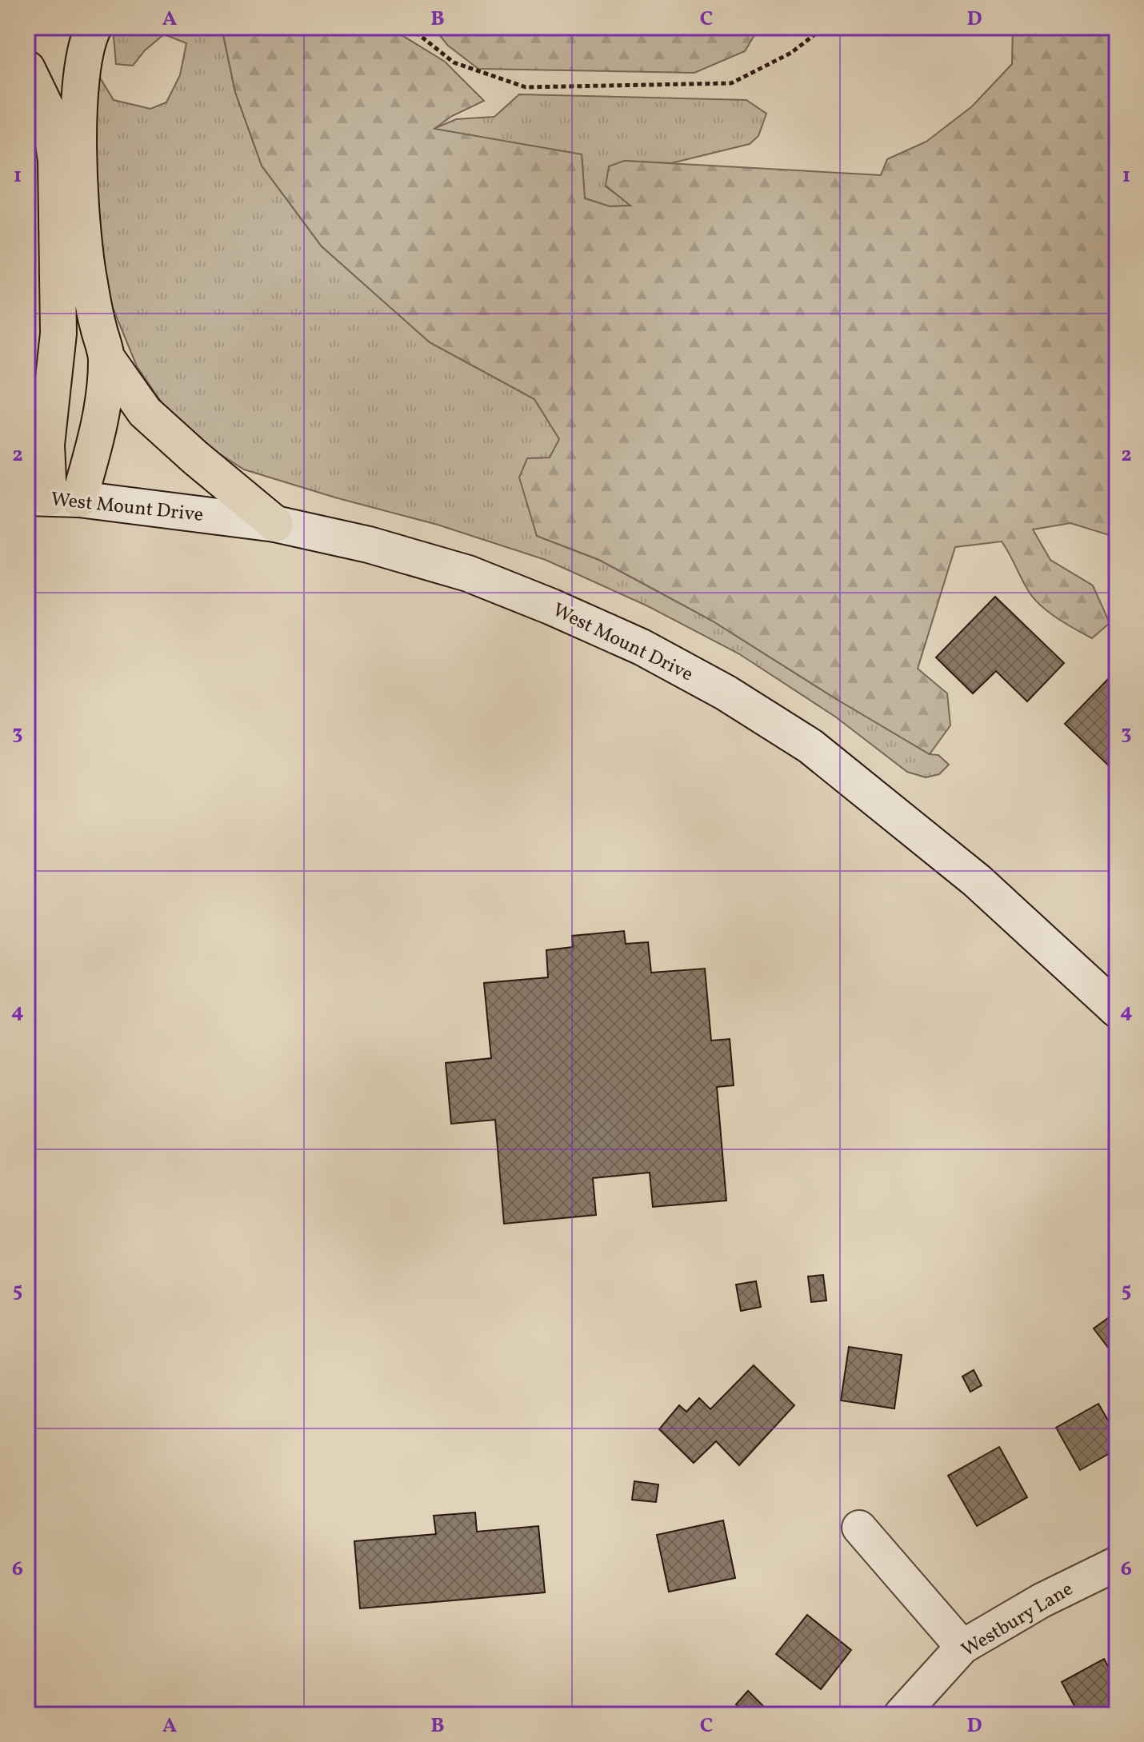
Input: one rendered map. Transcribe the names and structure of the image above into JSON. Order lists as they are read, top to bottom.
{
  "streets": {
    "main road": ["West Mount Drive"],
    "street": ["Westbury Lane"]
  },
  "grid": {
    "columns": [
      "A",
      "B",
      "C",
      "D"
    ],
    "rows": [
      "1",
      "2",
      "3",
      "4",
      "5",
      "6"
    ]
  }
}
